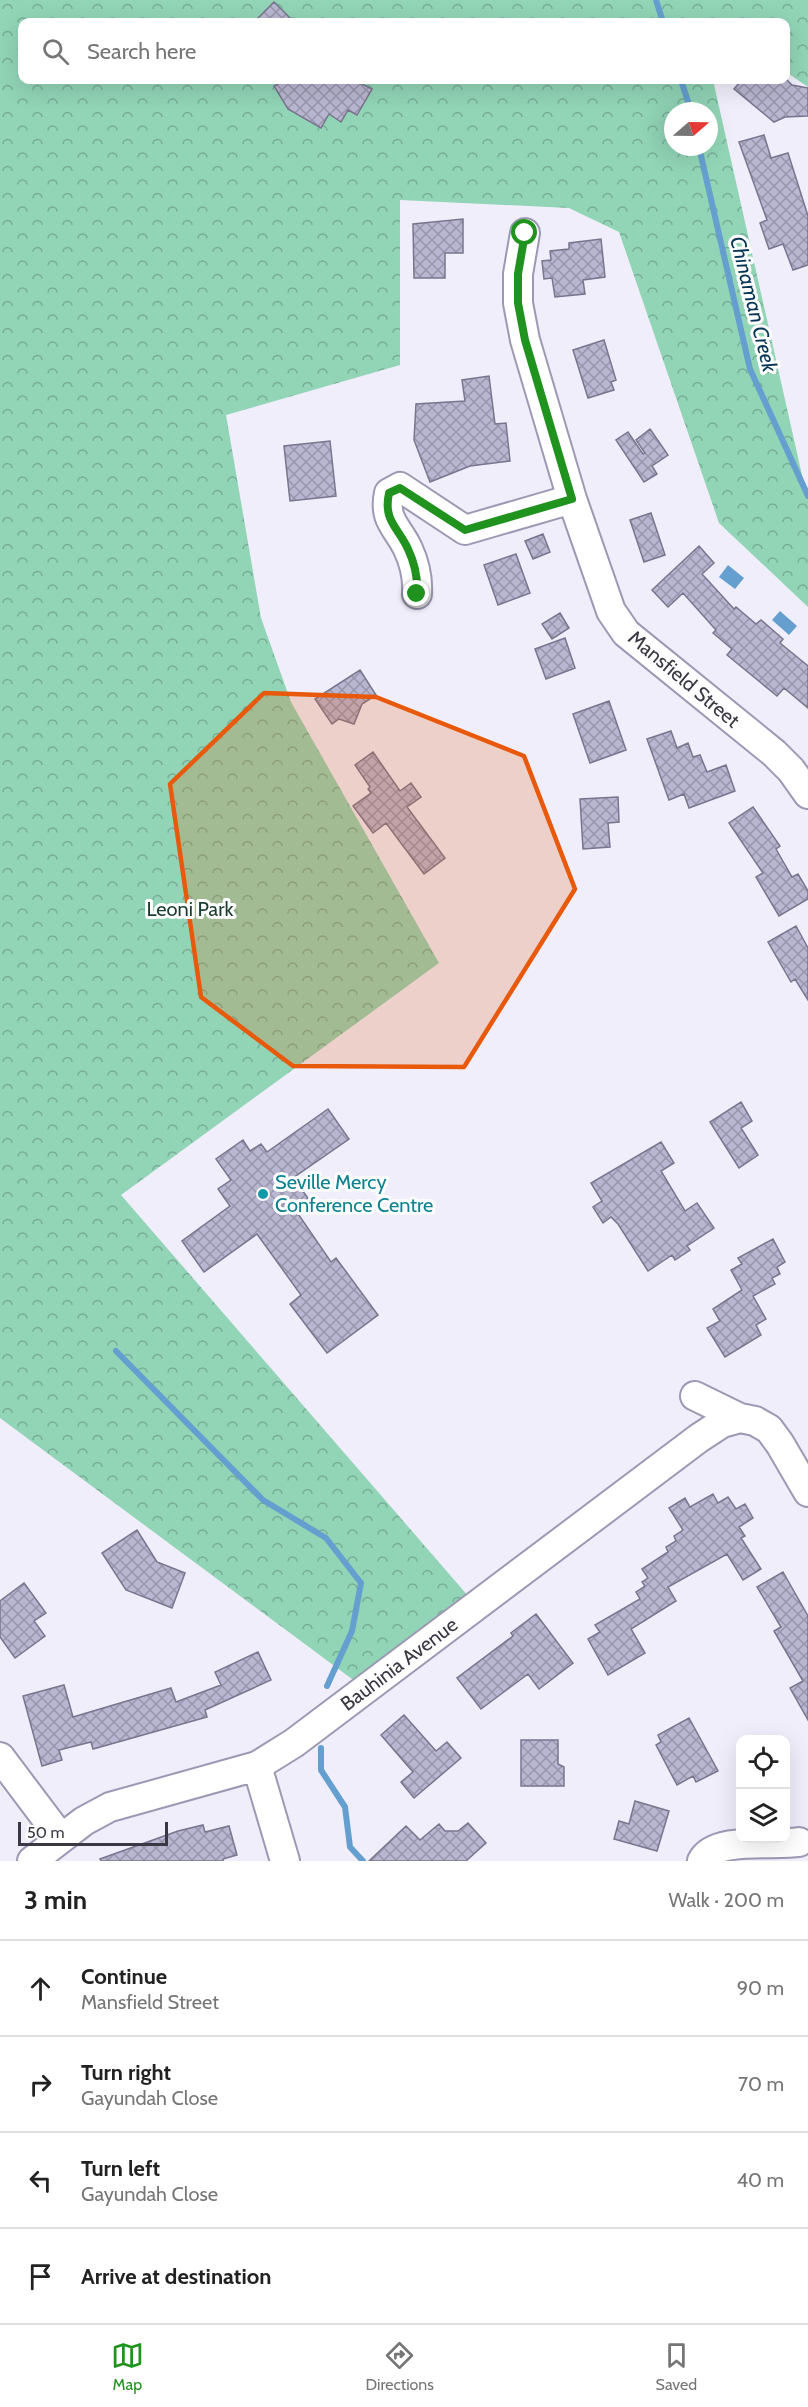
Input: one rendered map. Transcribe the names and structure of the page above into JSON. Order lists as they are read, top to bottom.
{
  "streets": {
    "street": ["Mansfield Street", "Bauhinia Avenue"]
  },
  "water": ["Chinaman Creek"],
  "parks": ["Leoni Park"],
  "places": ["Seville Mercy Conference Centre"],
  "scale_bar": "50 m",
  "north": "right",
  "page": {
    "search": "Search here",
    "scale": "50 m",
    "heading": ["3 min", "Walk · 200 m"],
    "list": [
      ["Continue", "Mansfield Street", "90 m"],
      ["Turn right", "Gayundah Close", "70 m"],
      ["Turn left", "Gayundah Close", "40 m"],
      "Arrive at destination"
    ],
    "nav": ["Map", "Directions", "Saved"]
  }
}
